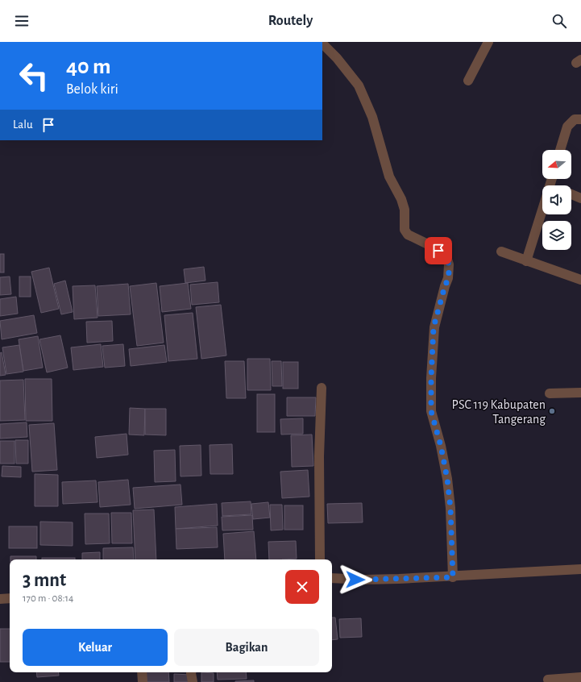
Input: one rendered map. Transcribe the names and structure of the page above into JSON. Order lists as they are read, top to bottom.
{
  "places": ["PSC 119 Kabupaten Tangerang"],
  "north": "left",
  "page": {
    "header": "Routely",
    "turn": ["40 m", "Belok kiri"],
    "then": "Lalu",
    "heading": ["3 mnt", "170 m · 08:14"],
    "buttons": ["Keluar", "Bagikan"]
  }
}
